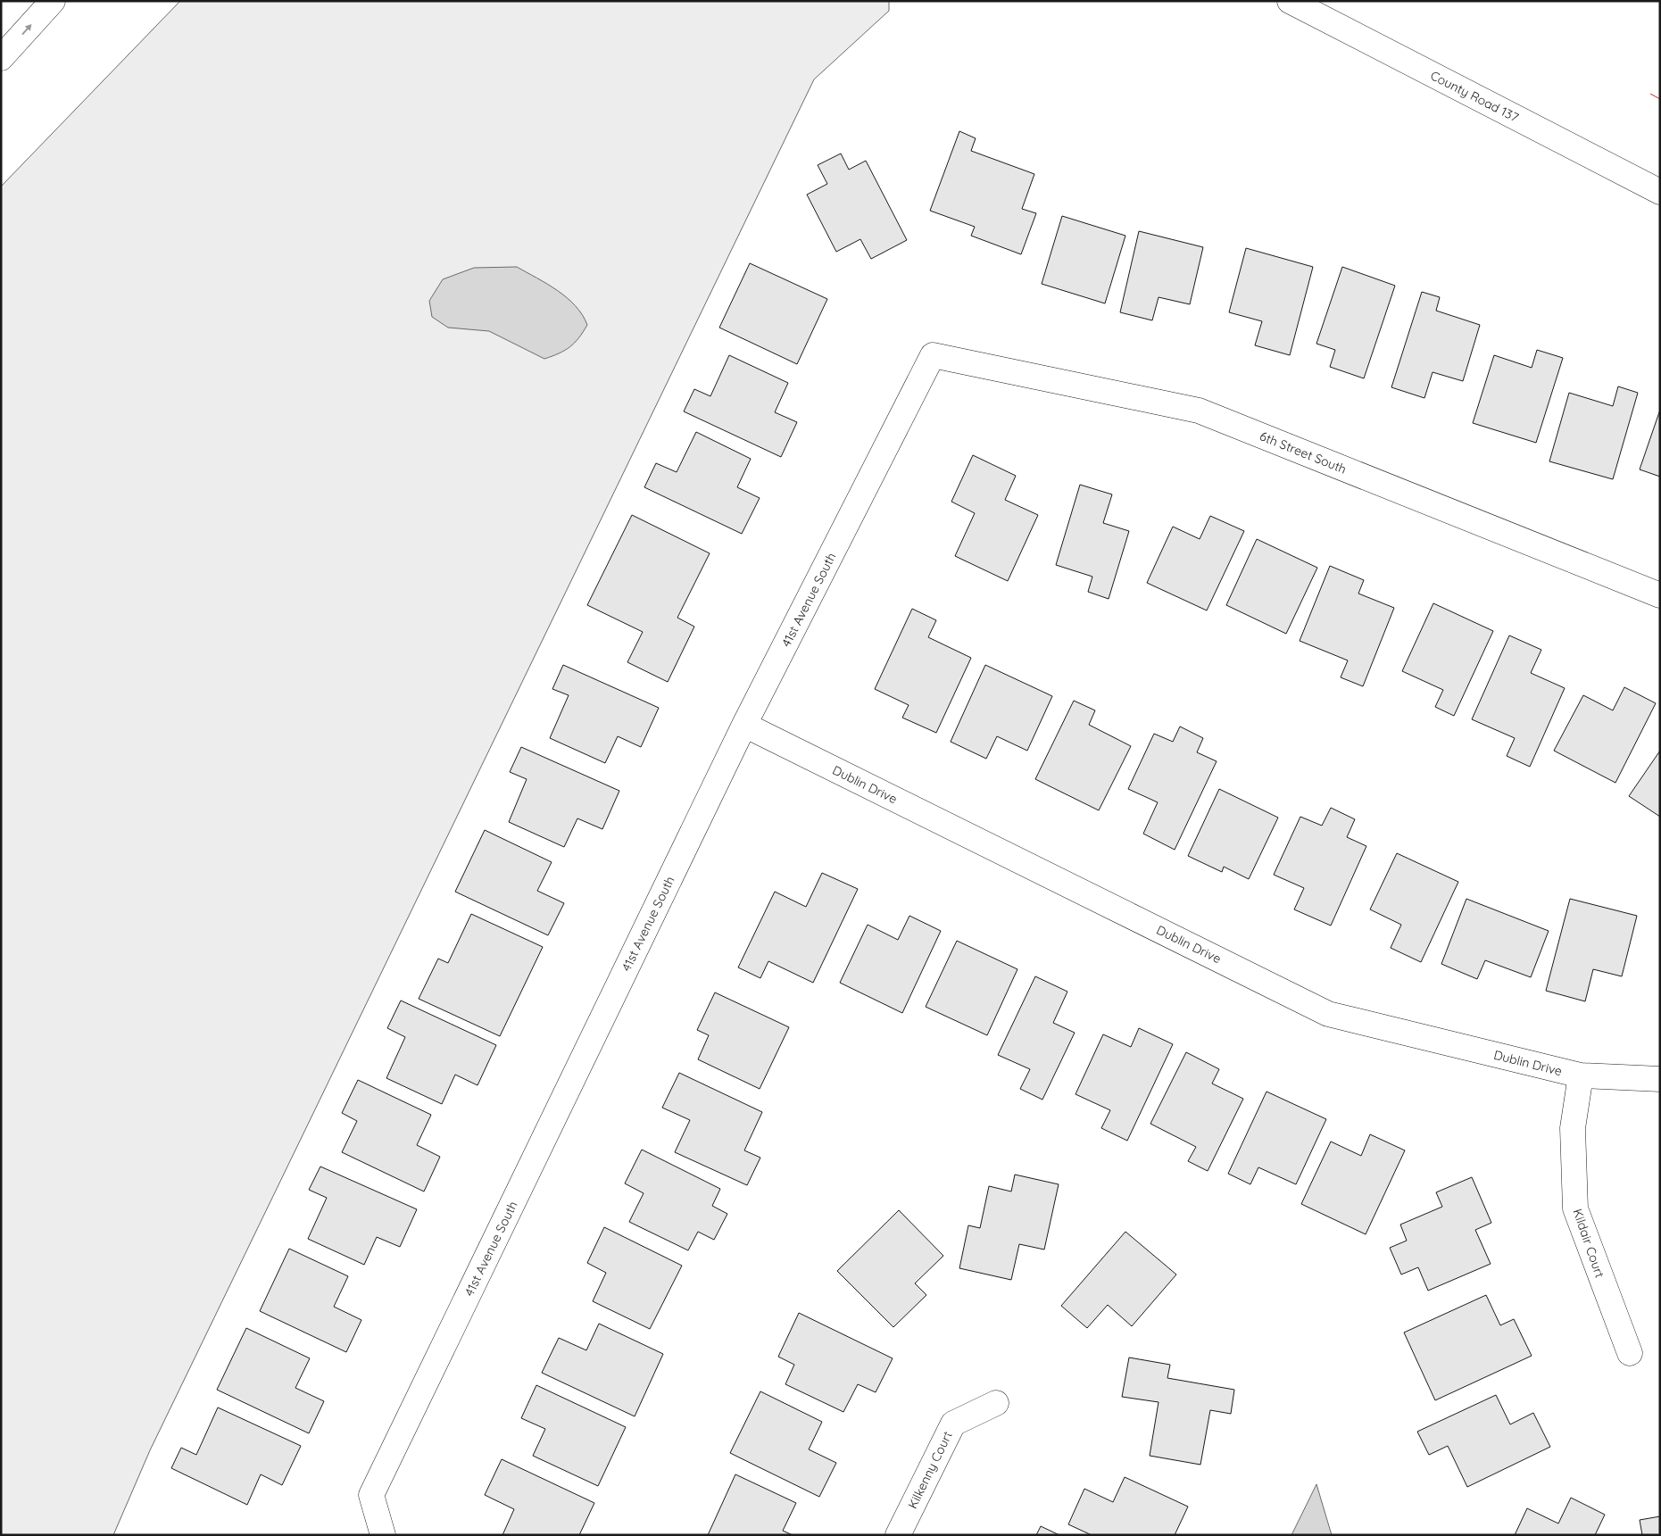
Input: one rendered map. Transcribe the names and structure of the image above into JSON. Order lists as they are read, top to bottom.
{
  "streets": {
    "main road": [
      "County Road 137",
      "6th Street South",
      "41st Avenue South",
      "Dublin Drive",
      "Kildair Court",
      "Kilkenny Court"
    ]
  },
  "crossings": [
    ["6th Street South", "41st Avenue South"],
    ["41st Avenue South", "Dublin Drive"],
    ["Dublin Drive", "Kildair Court"]
  ]
}
